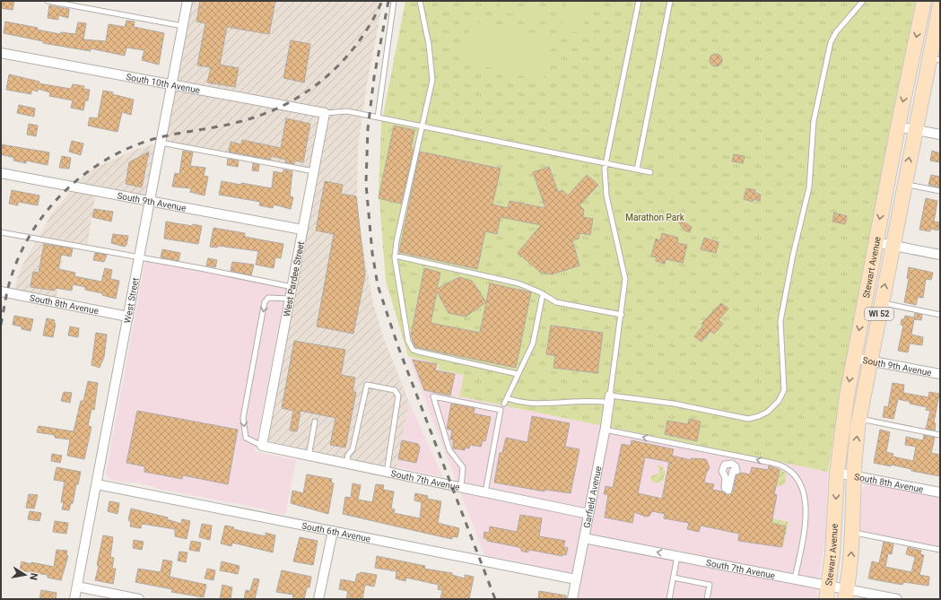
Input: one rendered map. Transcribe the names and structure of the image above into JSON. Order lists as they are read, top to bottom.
{
  "streets": {
    "main road": ["Stewart Avenue", "WI 52"],
    "street": [
      "South 10th Avenue",
      "South 9th Avenue",
      "West Pardee Street",
      "West Street",
      "South 8th Avenue",
      "South 7th Avenue",
      "Garfield Avenue",
      "South 6th Avenue"
    ]
  },
  "crossings": [
    ["South 10th Avenue", "West Pardee Street"],
    ["South 10th Avenue", "West Street"],
    ["South 9th Avenue", "Stewart Avenue"],
    ["South 9th Avenue", "West Pardee Street"],
    ["South 9th Avenue", "West Street"],
    ["Stewart Avenue", "South 8th Avenue"],
    ["Stewart Avenue", "South 7th Avenue"],
    ["West Pardee Street", "South 7th Avenue"],
    ["West Street", "South 8th Avenue"],
    ["West Street", "South 6th Avenue"],
    ["South 7th Avenue", "Garfield Avenue"],
    ["Garfield Avenue", "South 6th Avenue"]
  ],
  "parks": ["Marathon Park"],
  "north": "right"
}
